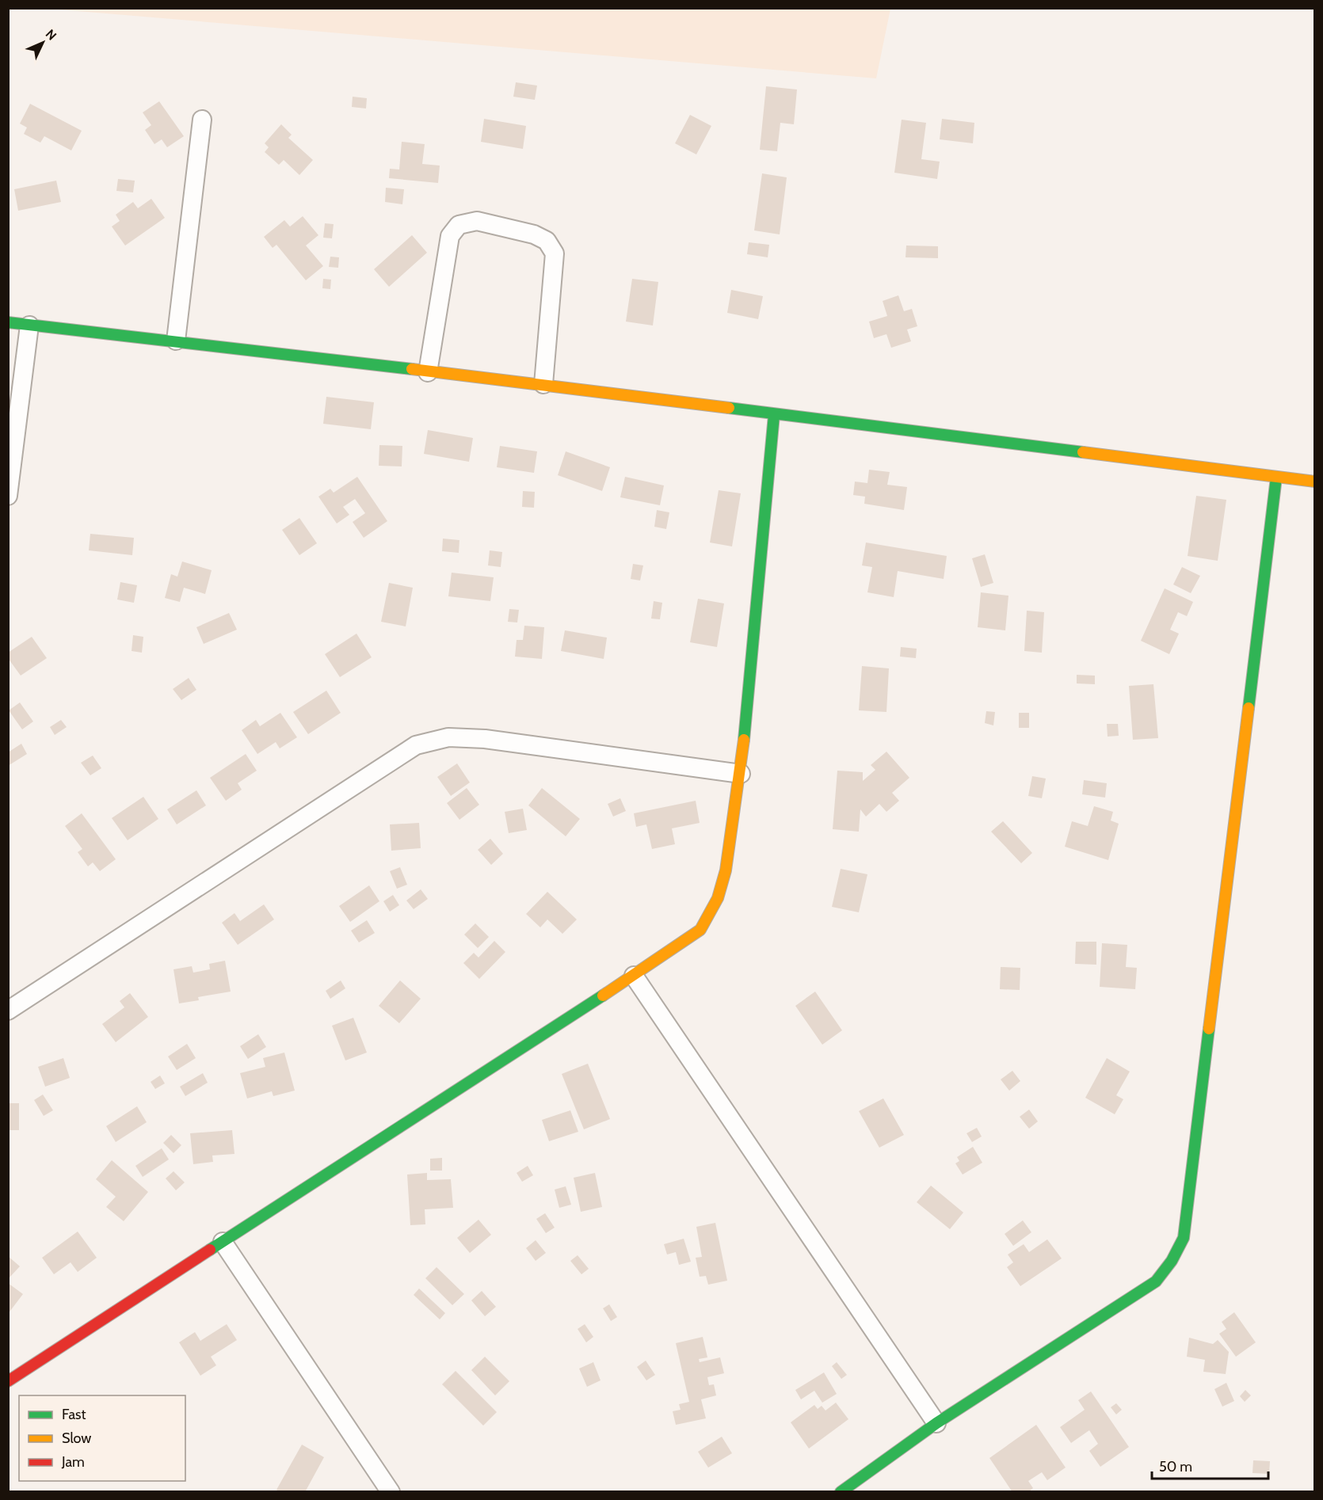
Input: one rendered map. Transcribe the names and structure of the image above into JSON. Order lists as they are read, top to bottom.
{
  "legend": ["Fast", "Slow", "Jam"],
  "scale_bar": "50 m",
  "north": "top right"
}
